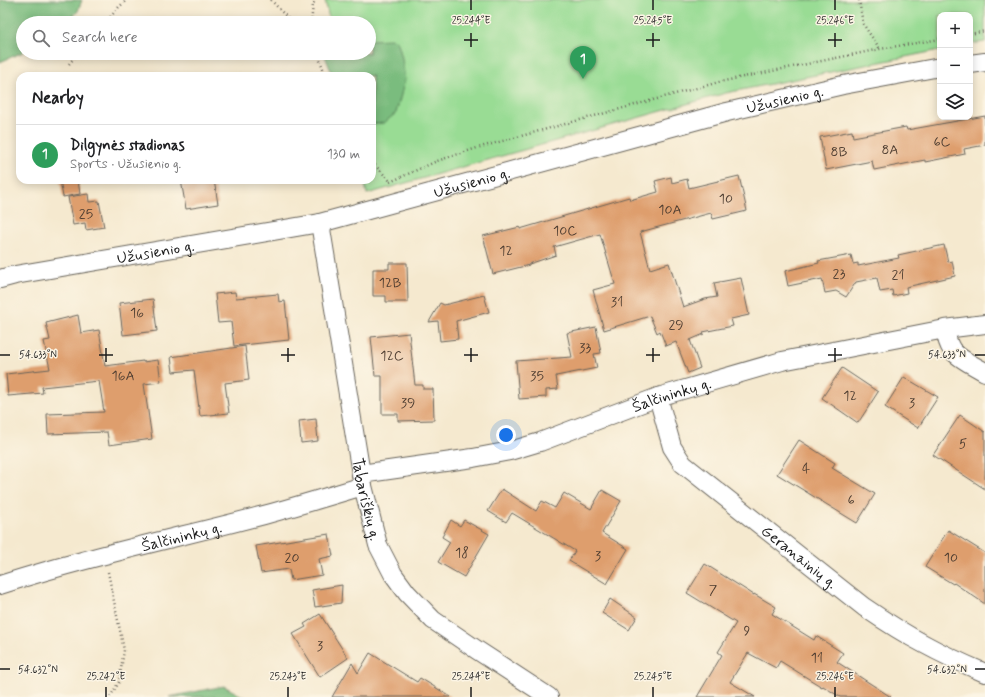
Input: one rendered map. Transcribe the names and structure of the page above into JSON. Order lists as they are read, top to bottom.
{
  "streets": {
    "street": [
      "Užusienio g.",
      "Šalčininkų g.",
      "Tabariškių g.",
      "Geranainių g."
    ]
  },
  "crossings": [
    ["Užusienio g.", "Tabariškių g."],
    ["Šalčininkų g.", "Tabariškių g."],
    ["Šalčininkų g.", "Geranainių g."]
  ],
  "house_numbers": [
    "6C",
    "8A",
    "8B",
    "10",
    "10A",
    "25",
    "10C",
    "12",
    "23",
    "21",
    "12B",
    "31",
    "16",
    "29",
    "33",
    "12C",
    "16A",
    "35",
    "12",
    "39",
    "3",
    "5",
    "4",
    "6",
    "18",
    "3",
    "20",
    "10",
    "7",
    "9",
    "3",
    "11"
  ],
  "page": {
    "map_buttons": ["+", "−"],
    "search": "Search here",
    "pins": "1",
    "heading": "Nearby",
    "list": [
      {
        "mark": "1",
        "name": "Dilgynės stadionas",
        "note": "Sports · Užusienio g.",
        "value": "130 m"
      }
    ]
  },
  "coordinates": [
    "25.244°E",
    "25.245°E",
    "25.246°E",
    "54.633°N",
    "54.632°N",
    "25.242°E",
    "25.243°E"
  ]
}
